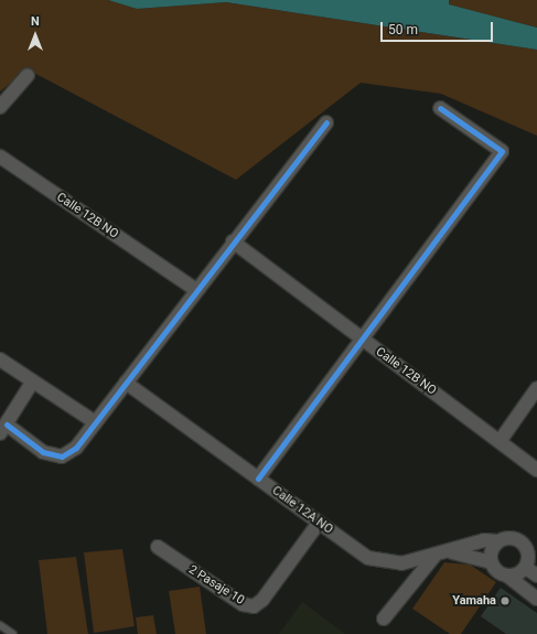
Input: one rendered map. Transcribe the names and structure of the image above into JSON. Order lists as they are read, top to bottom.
{
  "streets": {
    "street": ["Calle 12B NO", "Calle 12A NO", "2 Pasaje 10"]
  },
  "crossings": [
    ["Calle 12A NO", "2 Pasaje 10"]
  ],
  "places": ["Yamaha"],
  "scale_bar": "50 m",
  "north": "top"
}
